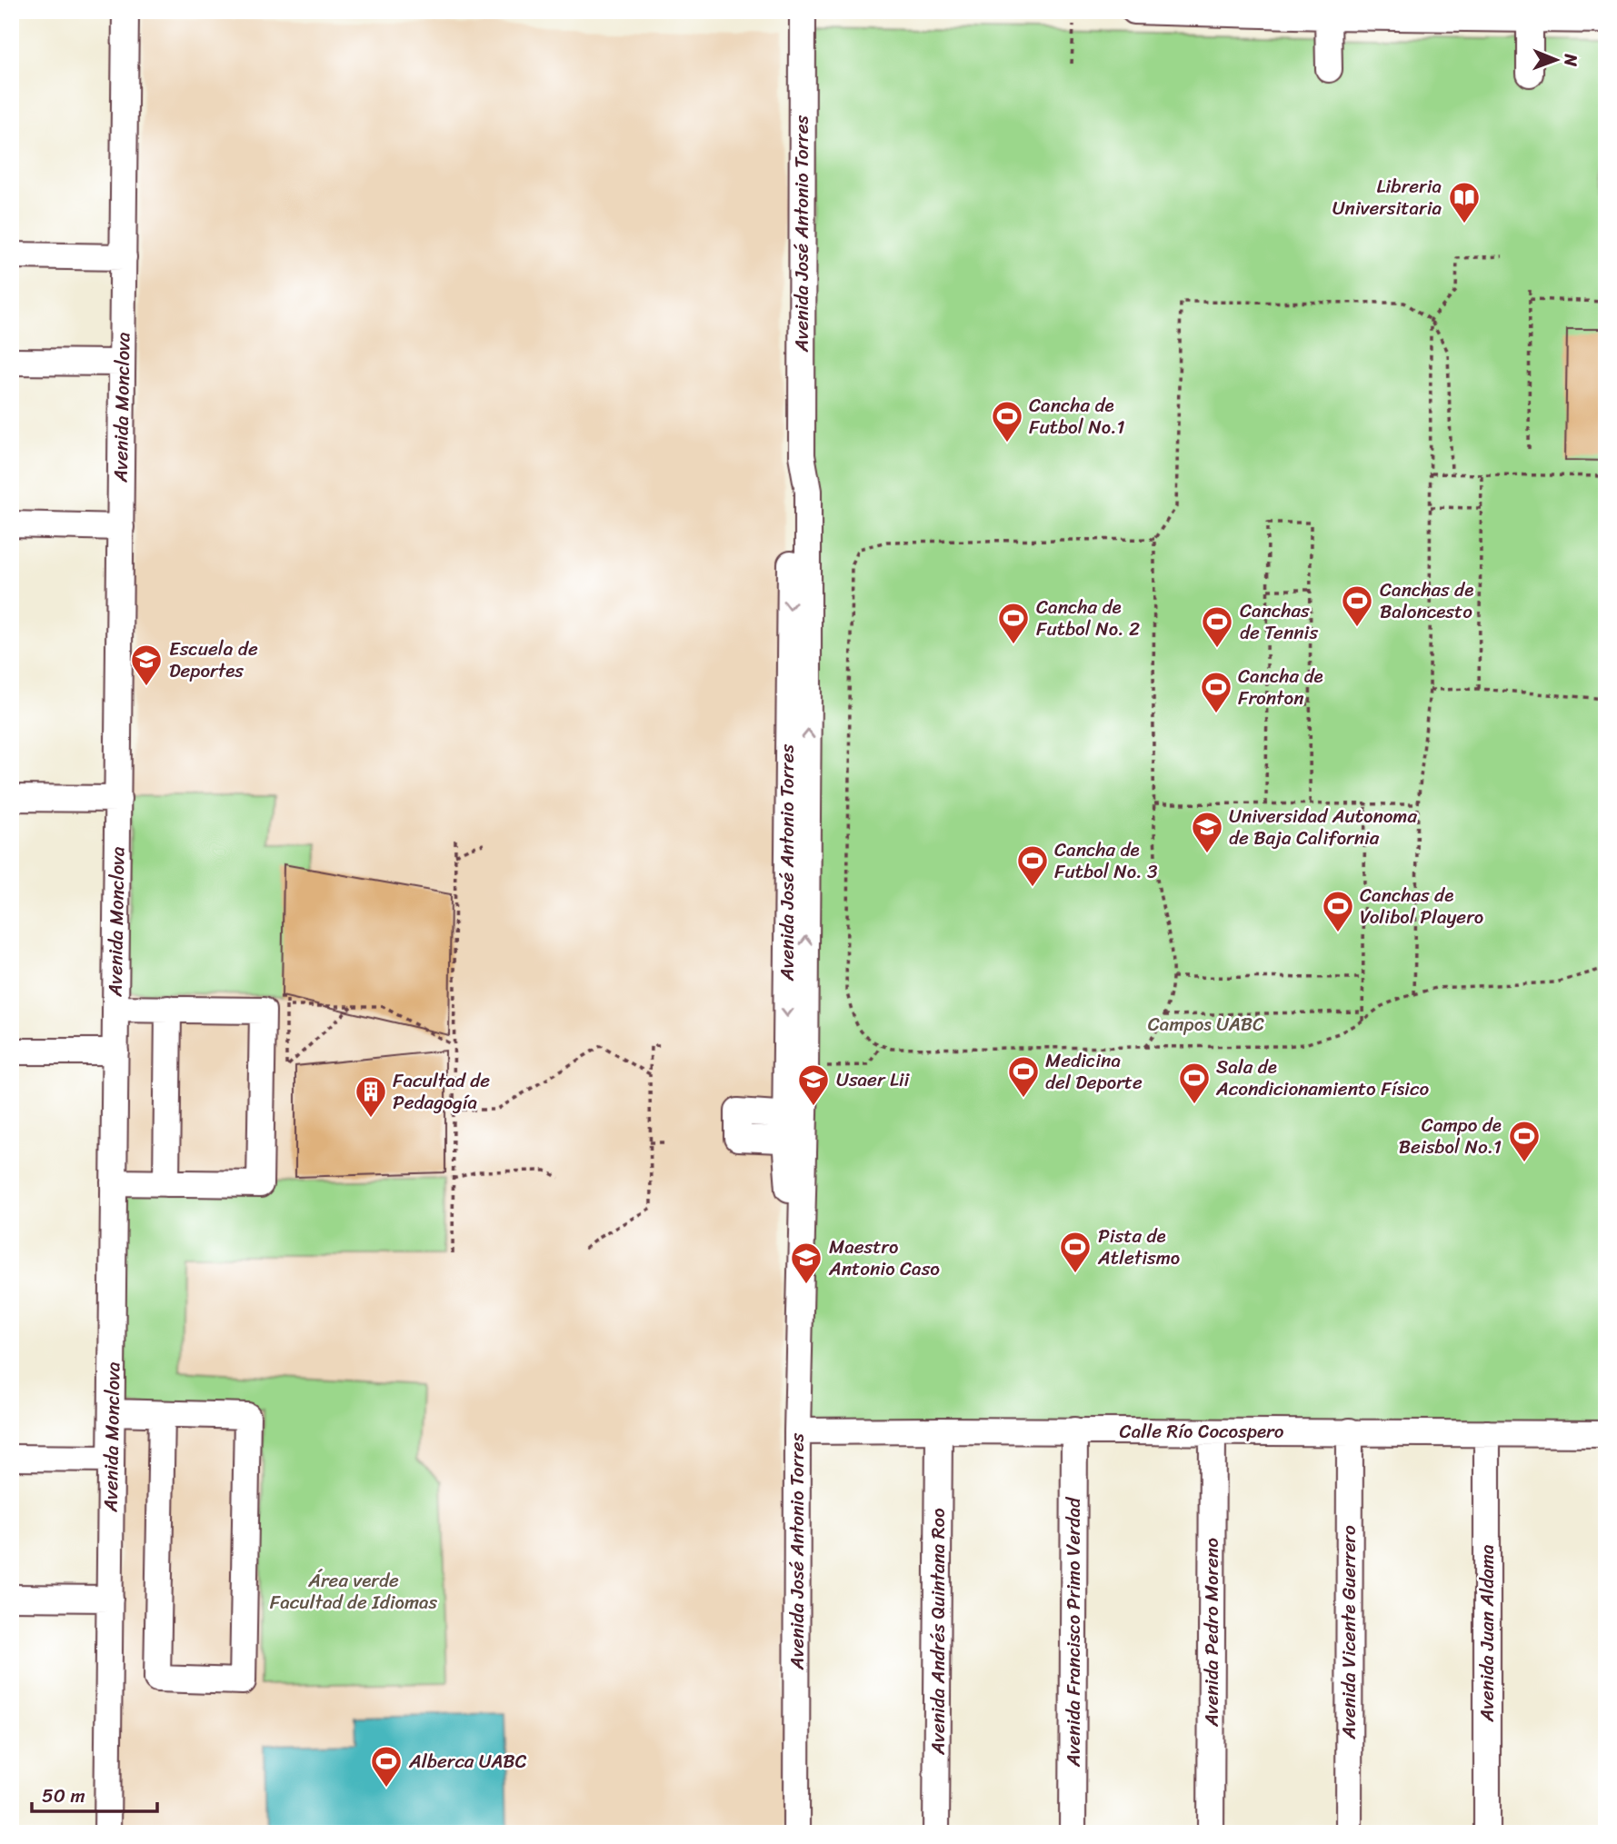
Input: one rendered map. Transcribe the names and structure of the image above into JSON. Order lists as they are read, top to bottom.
{
  "streets": {
    "street": [
      "Avenida José Antonio Torres",
      "Avenida Monclova",
      "Calle Río Cocospero",
      "Avenida Andrés Quintana Roo",
      "Avenida Francisco Primo Verdad",
      "Avenida Pedro Moreno",
      "Avenida Vicente Guerrero",
      "Avenida Juan Aldama"
    ]
  },
  "crossings": [
    ["Avenida José Antonio Torres", "Calle Río Cocospero"],
    ["Calle Río Cocospero", "Avenida Andrés Quintana Roo"],
    ["Calle Río Cocospero", "Avenida Francisco Primo Verdad"],
    ["Calle Río Cocospero", "Avenida Pedro Moreno"],
    ["Calle Río Cocospero", "Avenida Vicente Guerrero"],
    ["Calle Río Cocospero", "Avenida Juan Aldama"]
  ],
  "parks": ["Campos UABC", "Área verde Facultad de Idiomas"],
  "places": {
    "library": ["Libreria Universitaria"],
    "sports": [
      "Cancha de Futbol No.1",
      "Canchas de Baloncesto",
      "Cancha de Futbol No. 2",
      "Canchas de Tennis",
      "Cancha de Fronton",
      "Cancha de Futbol No. 3",
      "Canchas de Volibol Playero",
      "Medicina del Deporte",
      "Sala de Acondicionamiento Físico",
      "Campo de Beisbol No.1",
      "Pista de Atletismo",
      "Alberca UABC"
    ],
    "school or university": [
      "Escuela de Deportes",
      "Universidad Autonoma de Baja California",
      "Usaer Lii",
      "Maestro Antonio Caso"
    ],
    "building": ["Facultad de Pedagogía"]
  },
  "scale_bar": "50 m",
  "north": "right"
}
